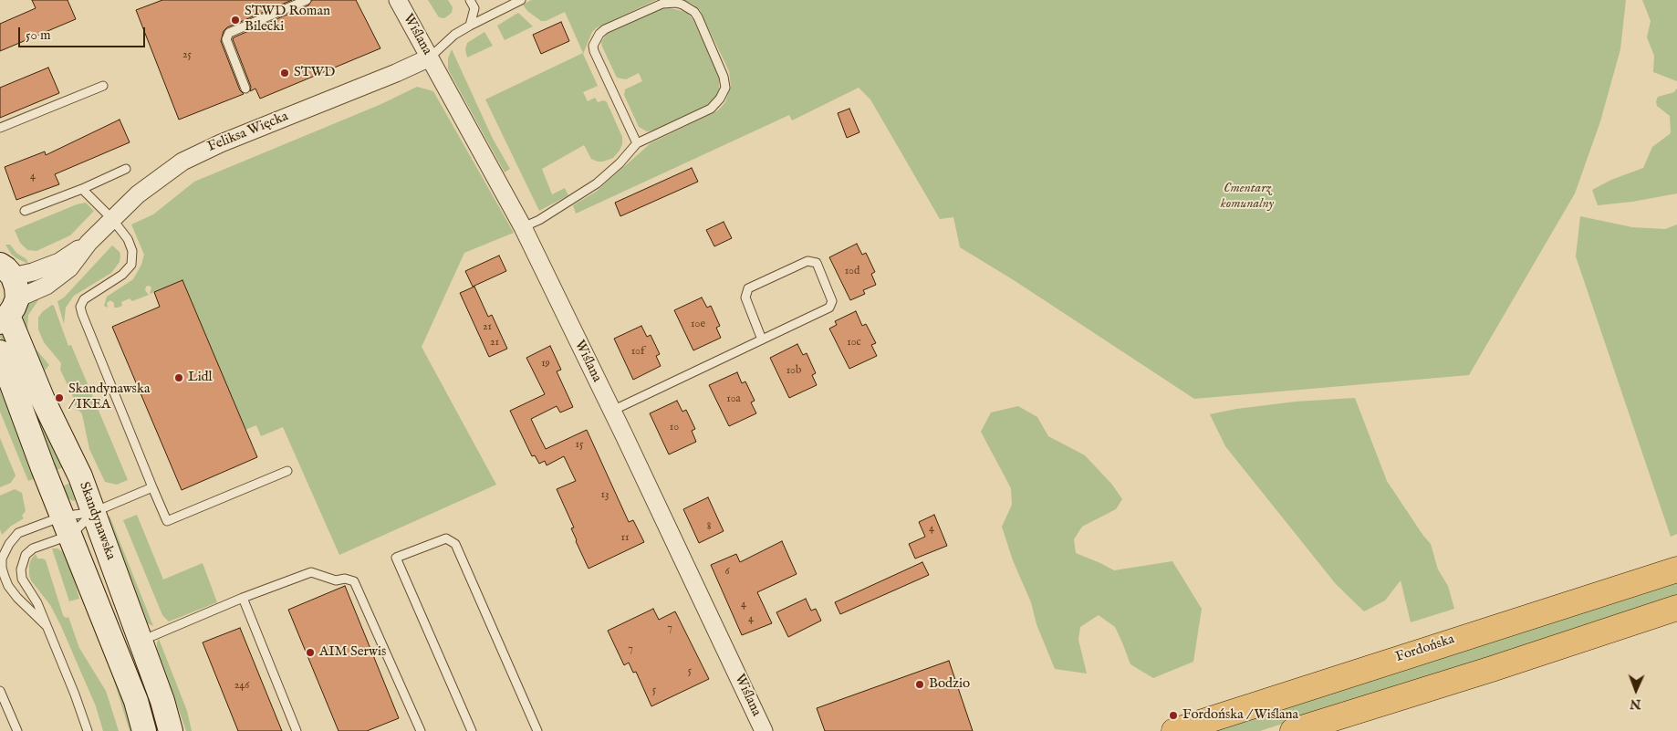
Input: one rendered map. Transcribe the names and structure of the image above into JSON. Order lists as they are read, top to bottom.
{
  "streets": {
    "main road": ["Fordońska"],
    "street": ["Wiślana", "Feliksa Więcka", "Skandynawska"]
  },
  "crossings": [
    ["Wiślana", "Feliksa Więcka"],
    ["Feliksa Więcka", "Skandynawska"]
  ],
  "parks": ["Cmentarz komunalny"],
  "places": [
    "STWD Roman Bilecki",
    "STWD",
    "Lidl",
    "Skandynawska / IKEA",
    "AIM Serwis",
    "Bodzio",
    "Fordońska / Wiślana"
  ],
  "house_numbers": [
    "25",
    "4",
    "10d",
    "10e",
    "21",
    "21",
    "10c",
    "10f",
    "19",
    "10b",
    "10a",
    "10",
    "15",
    "13",
    "8",
    "4",
    "11",
    "6",
    "4",
    "4",
    "7",
    "7",
    "5",
    "246",
    "5"
  ],
  "scale_bar": "50 m",
  "north": "bottom"
}
